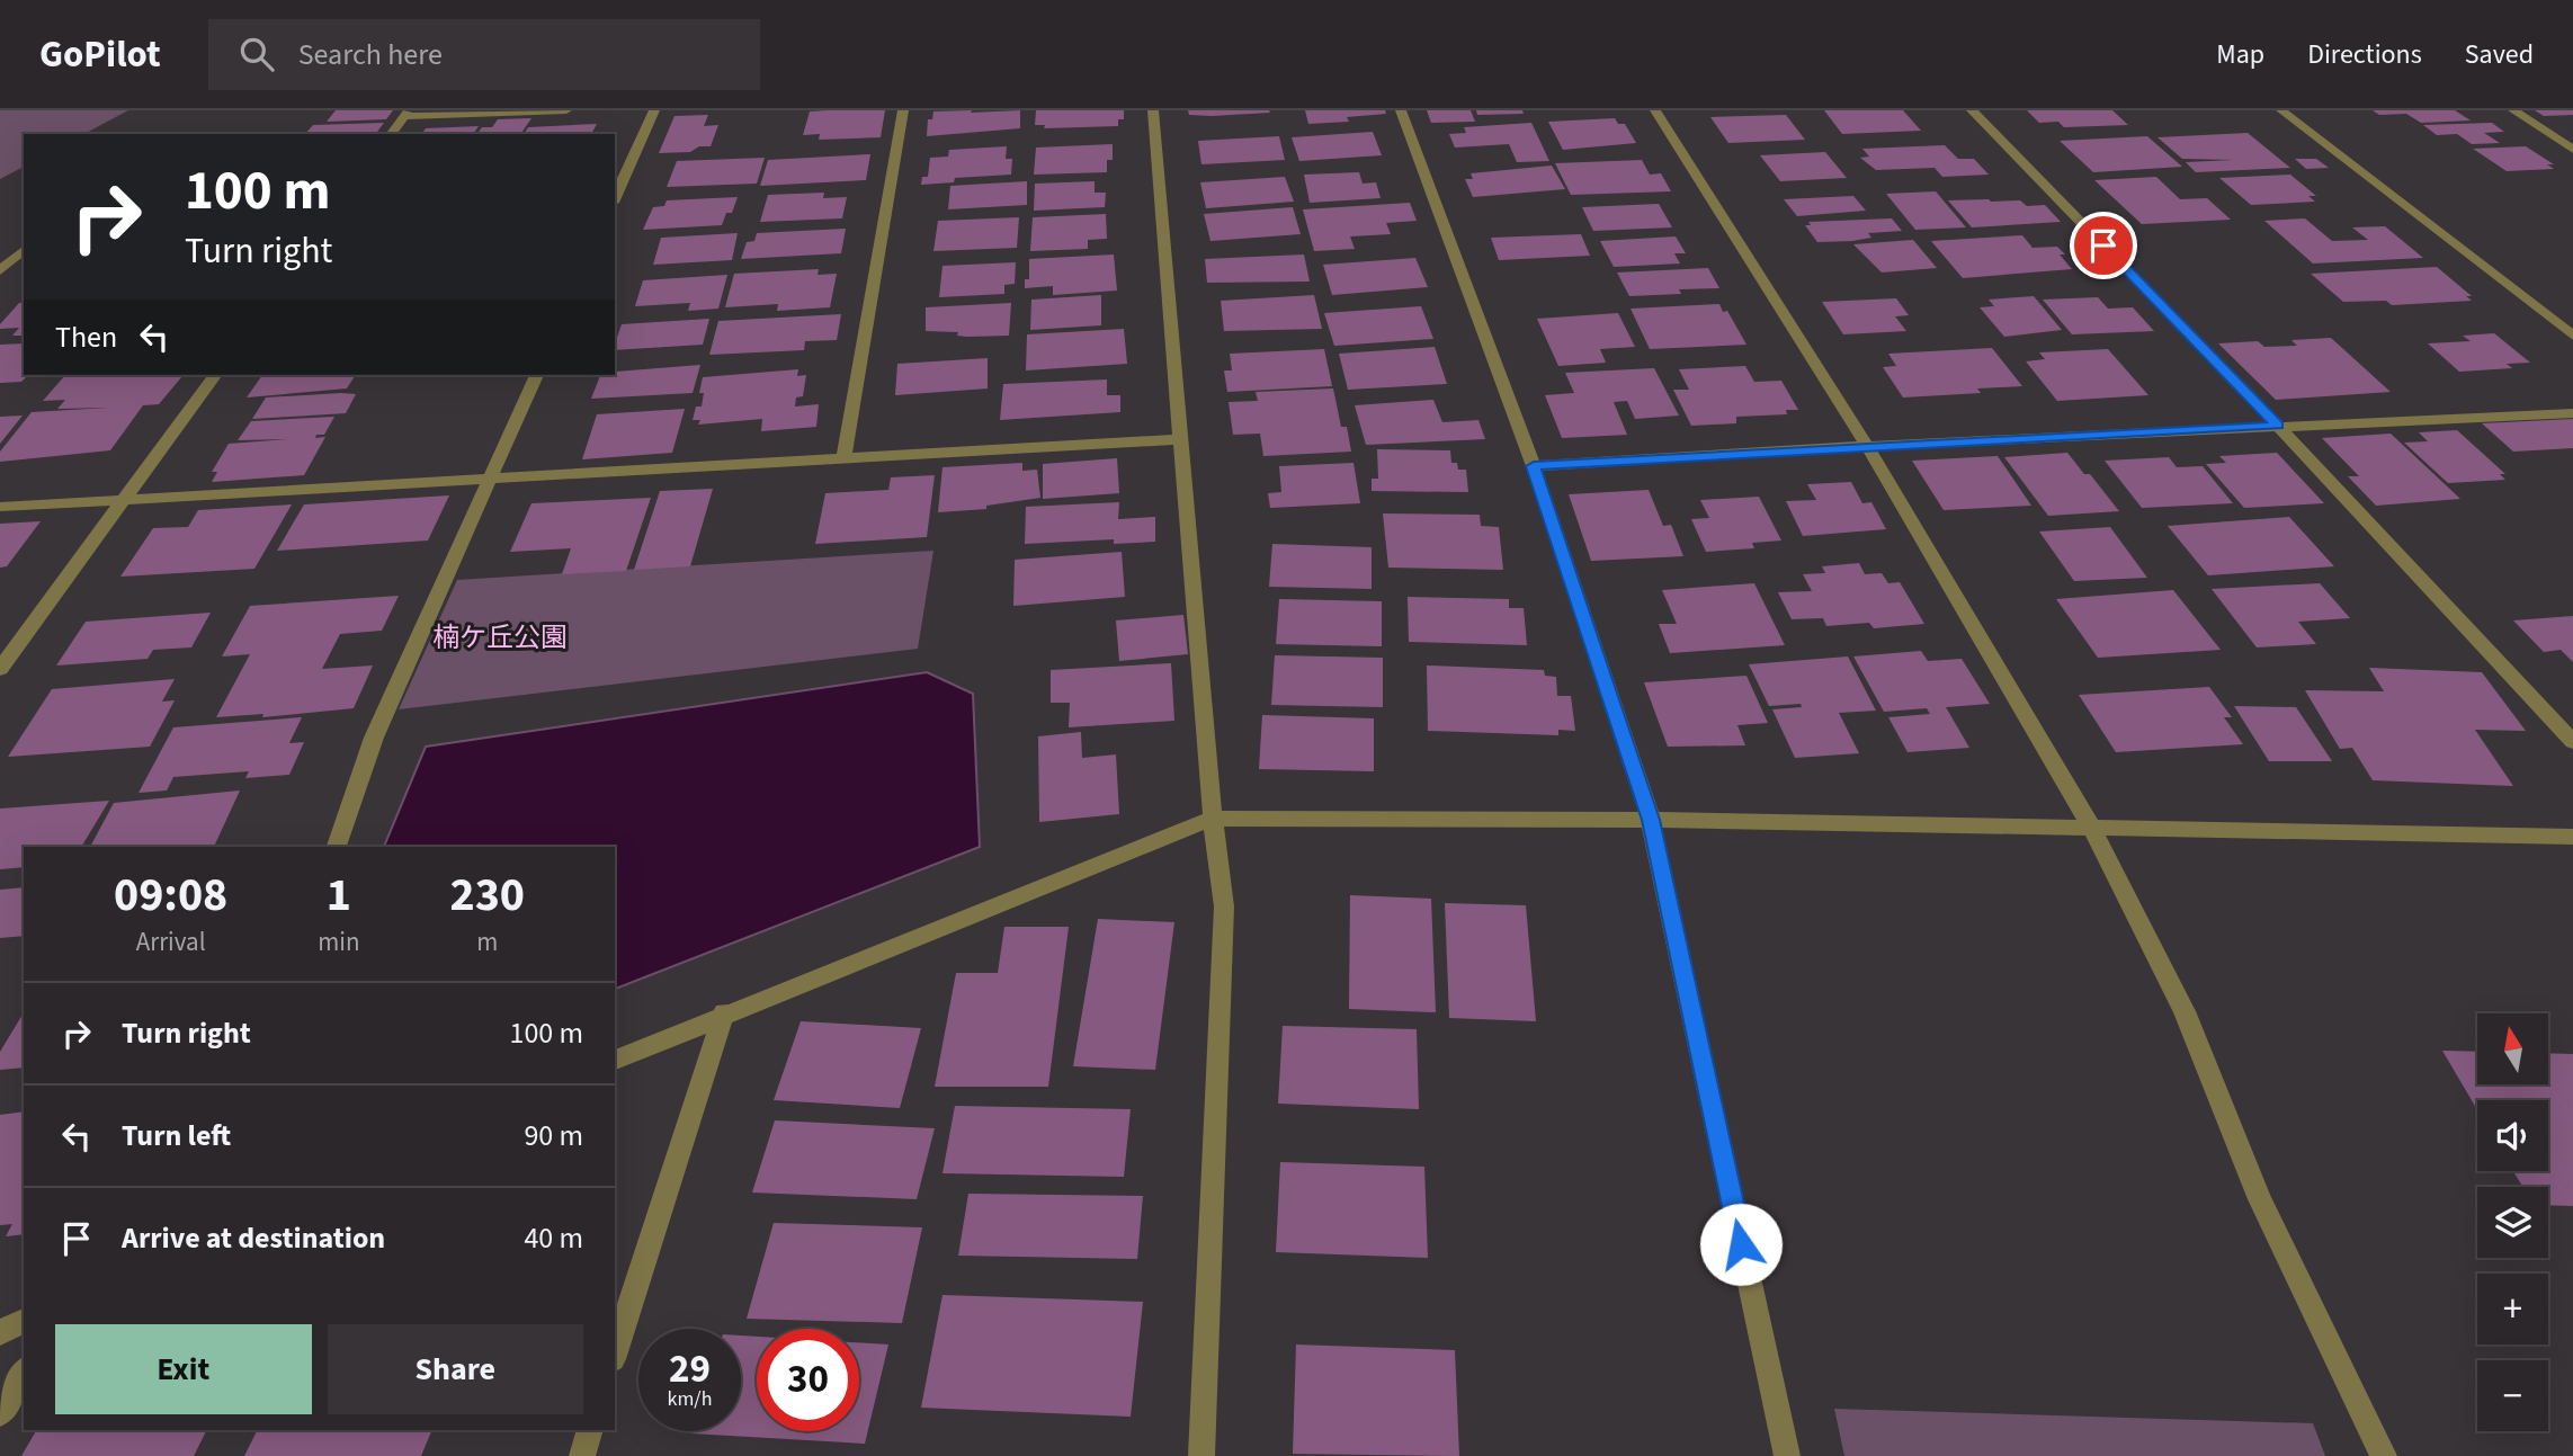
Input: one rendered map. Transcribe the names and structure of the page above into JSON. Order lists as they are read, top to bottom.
{
  "parks": ["楠ケ丘公園"],
  "north": "top",
  "page": {
    "header": "GoPilot",
    "search": "Search here",
    "nav": ["Map", "Directions", "Saved"],
    "turn": ["100 m", "Turn right"],
    "then": "Then",
    "eta": [
      "09:08",
      "Arrival",
      "1",
      "min",
      "230",
      "m"
    ],
    "list": [
      {
        "name": "Turn right",
        "value": "100 m"
      },
      {
        "name": "Turn left",
        "value": "90 m"
      },
      {
        "name": "Arrive at destination",
        "value": "40 m"
      }
    ],
    "map_buttons": ["+", "−"],
    "buttons": ["Exit", "Share"],
    "speed": "29 km/h",
    "limit": "30"
  }
}
